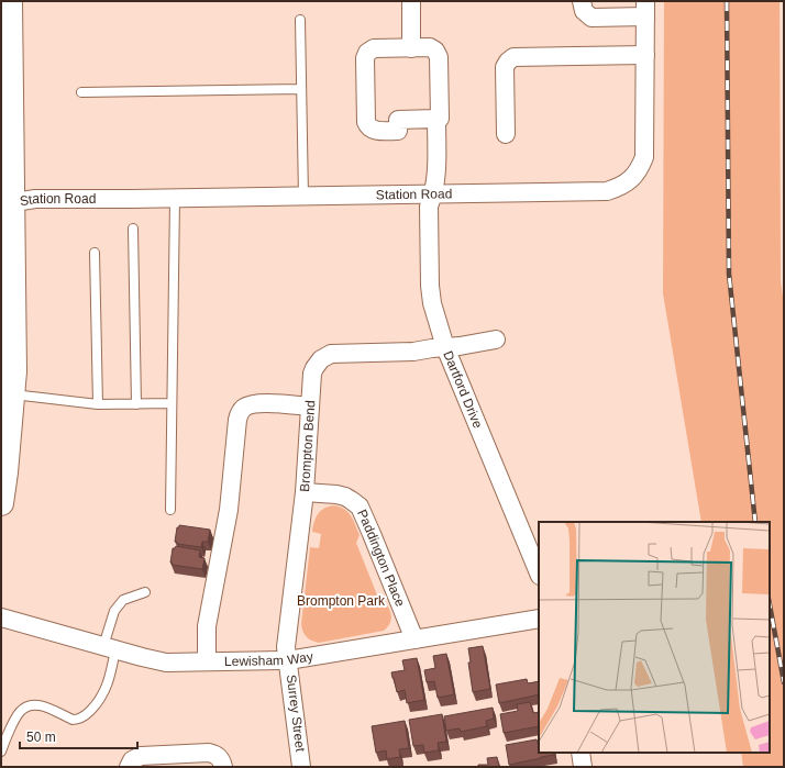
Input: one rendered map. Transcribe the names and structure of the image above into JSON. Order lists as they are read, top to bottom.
{
  "streets": {
    "street": [
      "Station Road",
      "Dartford Drive",
      "Brompton Bend",
      "Paddington Place",
      "Lewisham Way",
      "Surrey Street"
    ]
  },
  "crossings": [
    ["Station Road", "Dartford Drive"],
    ["Dartford Drive", "Brompton Bend"],
    ["Brompton Bend", "Paddington Place"],
    ["Brompton Bend", "Lewisham Way"],
    ["Brompton Bend", "Surrey Street"],
    ["Paddington Place", "Lewisham Way"],
    ["Lewisham Way", "Surrey Street"]
  ],
  "parks": ["Brompton Park"],
  "scale_bar": "50 m"
}
